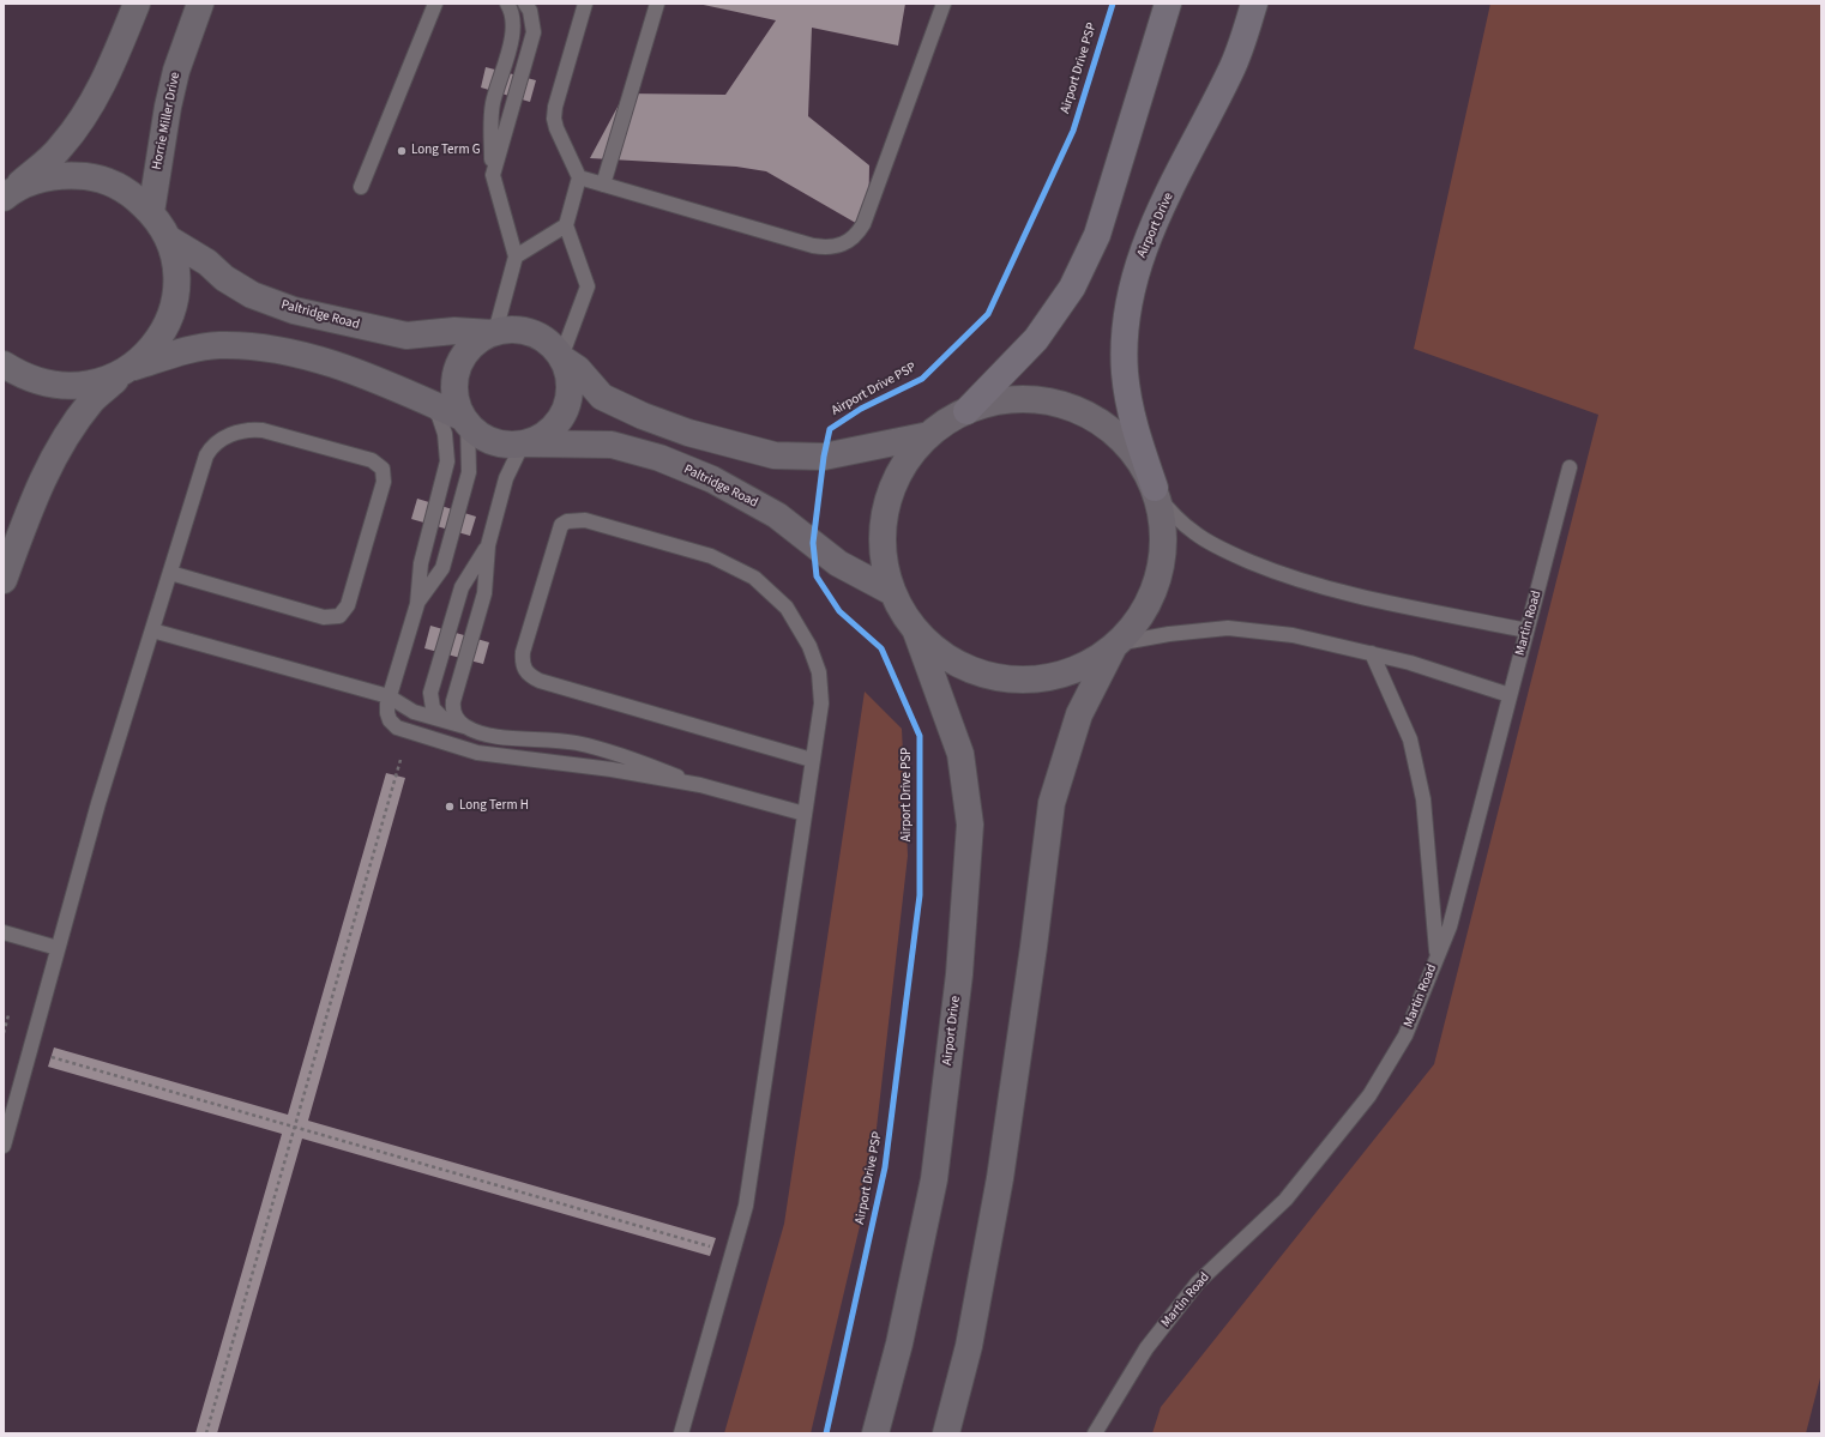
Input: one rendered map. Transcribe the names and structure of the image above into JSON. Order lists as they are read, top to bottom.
{
  "streets": {
    "highway": ["Airport Drive"],
    "main road": ["Horrie Miller Drive", "Paltridge Road"],
    "lane": ["Martin Road"],
    "cycle path": ["Airport Drive PSP"]
  },
  "places": ["Long Term G", "Long Term H"]
}
